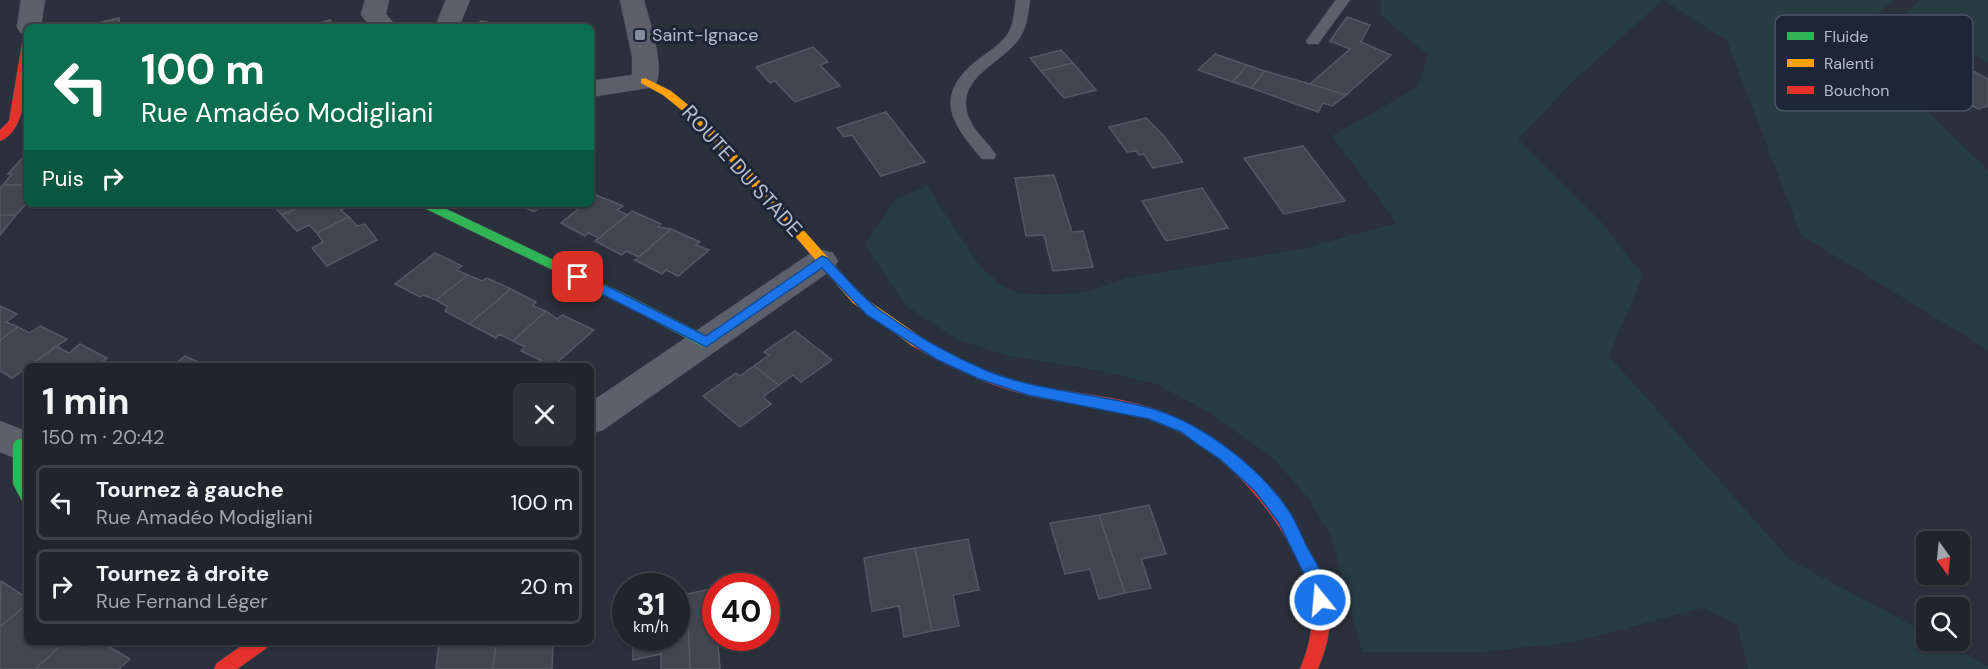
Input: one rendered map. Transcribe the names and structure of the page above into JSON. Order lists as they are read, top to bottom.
{
  "streets": {
    "street": ["ROUTE DU STADE"]
  },
  "places": {
    "transit": ["Saint-Ignace"]
  },
  "legend": ["Fluide", "Ralenti", "Bouchon"],
  "north": "bottom",
  "page": {
    "turn": ["100 m", "Rue Amadéo Modigliani"],
    "then": "Puis",
    "heading": ["1 min", "150 m · 20:42"],
    "list": [
      {
        "name": "Tournez à gauche",
        "note": "Rue Amadéo Modigliani",
        "value": "100 m"
      },
      {
        "name": "Tournez à droite",
        "note": "Rue Fernand Léger",
        "value": "20 m"
      }
    ],
    "speed": "31 km/h",
    "limit": "40"
  }
}
